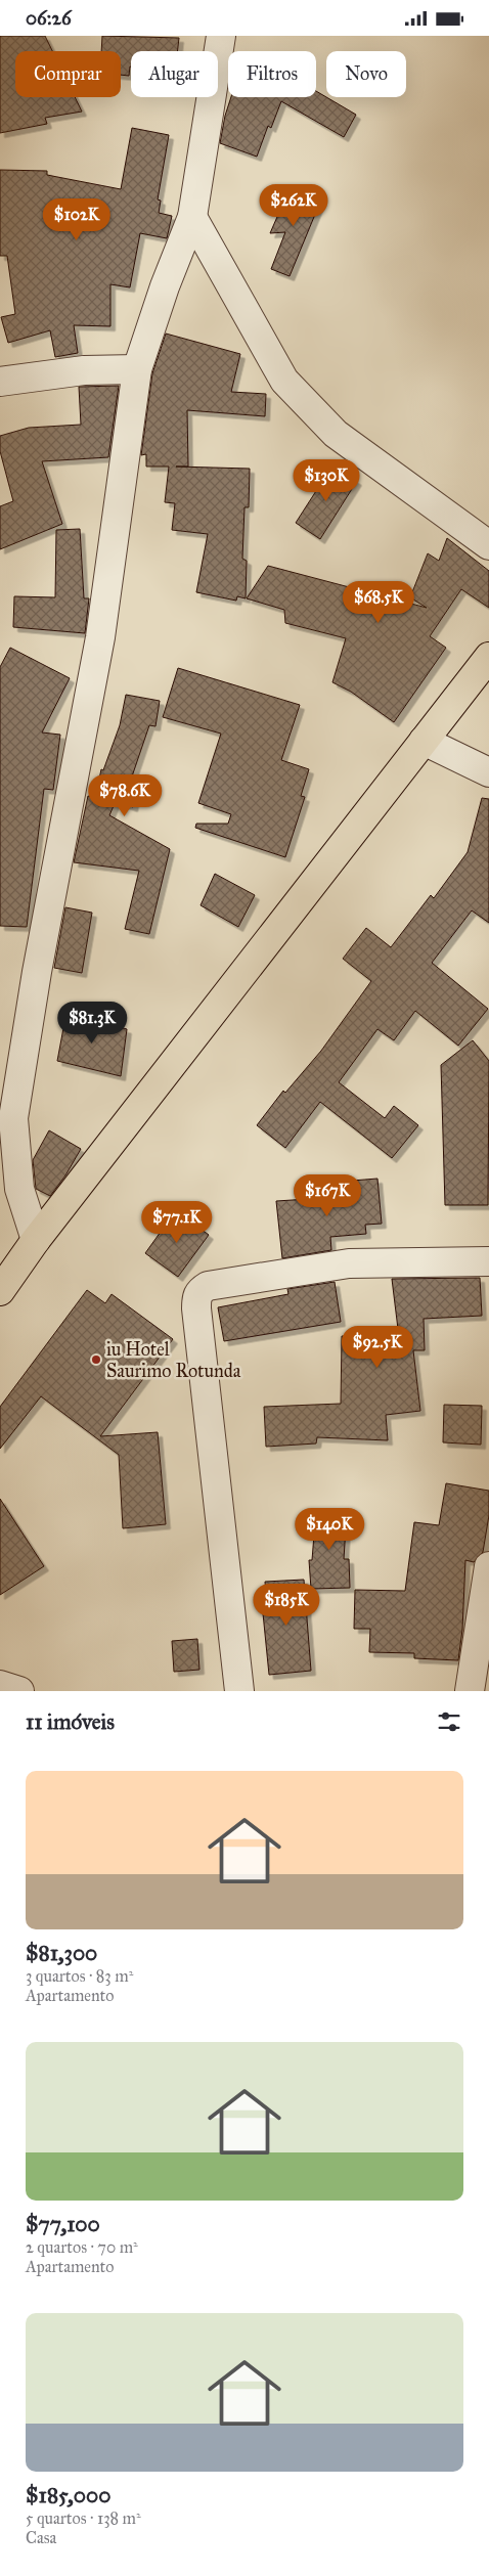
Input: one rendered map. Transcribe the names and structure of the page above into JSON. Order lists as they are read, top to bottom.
{
  "places": ["iu Hotel Saurimo Rotunda"],
  "page": {
    "status": "06:26",
    "chip": [
      "Comprar",
      "Alugar",
      "Filtros",
      "Novo"
    ],
    "price": [
      "$262K",
      "$102K",
      "$130K",
      "$68.5K",
      "$78.6K",
      "$81.3K",
      "$167K",
      "$77.1K",
      "$92.5K",
      "$140K",
      "$185K"
    ],
    "heading": "11 imóveis",
    "list": [
      {
        "name": "$81,300",
        "note": "3 quartos · 83 m² · Apartamento"
      },
      {
        "name": "$77,100",
        "note": "2 quartos · 70 m² · Apartamento"
      },
      {
        "name": "$185,000",
        "note": "5 quartos · 138 m² · Casa"
      }
    ]
  }
}
